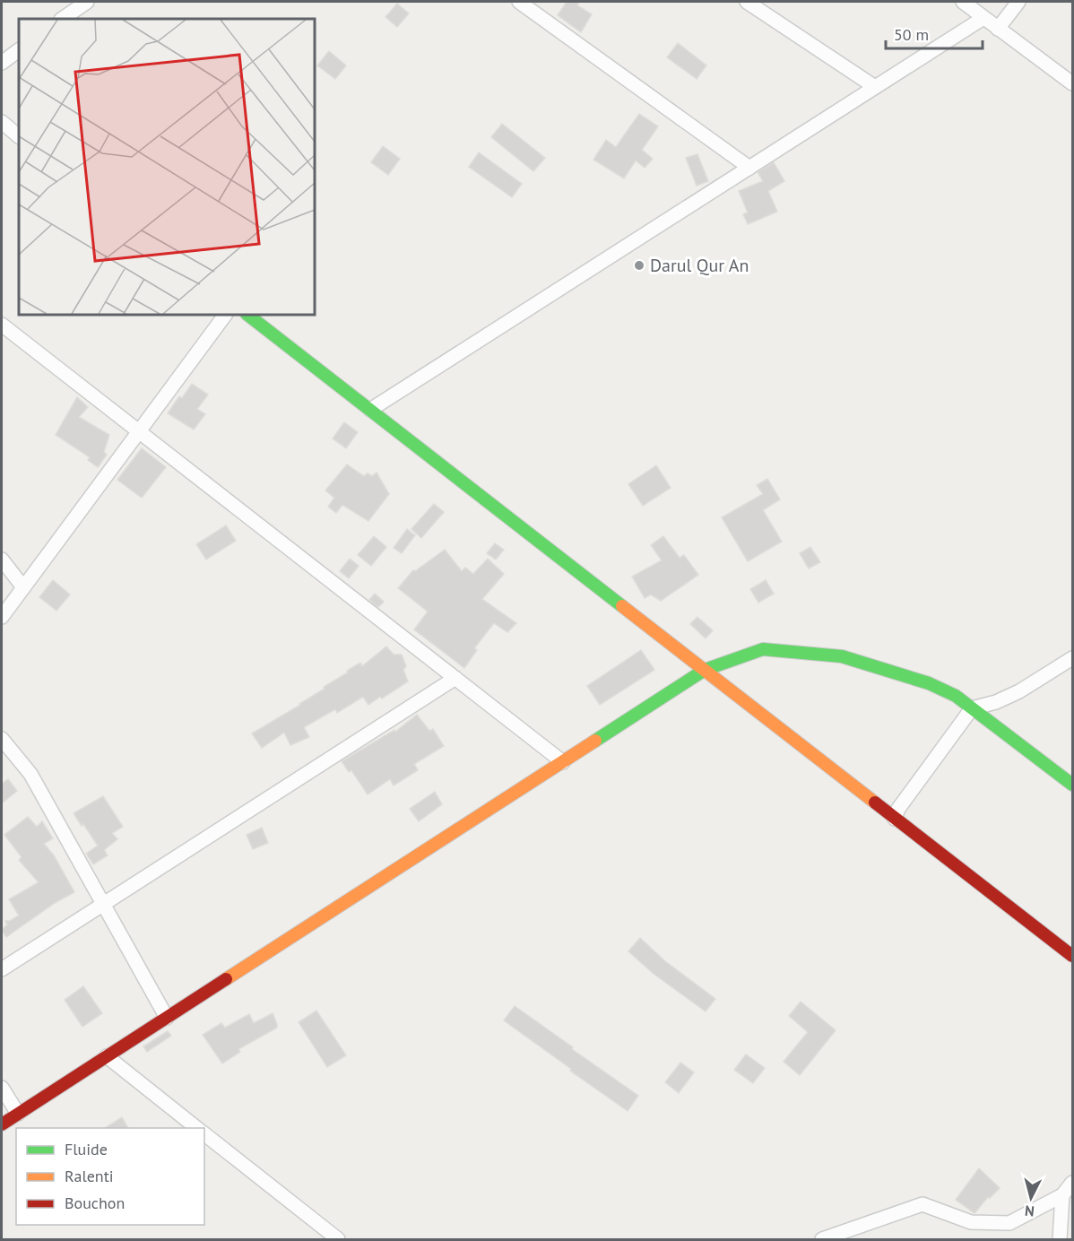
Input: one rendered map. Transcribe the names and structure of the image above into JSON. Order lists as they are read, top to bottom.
{
  "places": ["Darul Qur An"],
  "legend": ["Fluide", "Ralenti", "Bouchon"],
  "scale_bar": "50 m",
  "north": "bottom"
}
